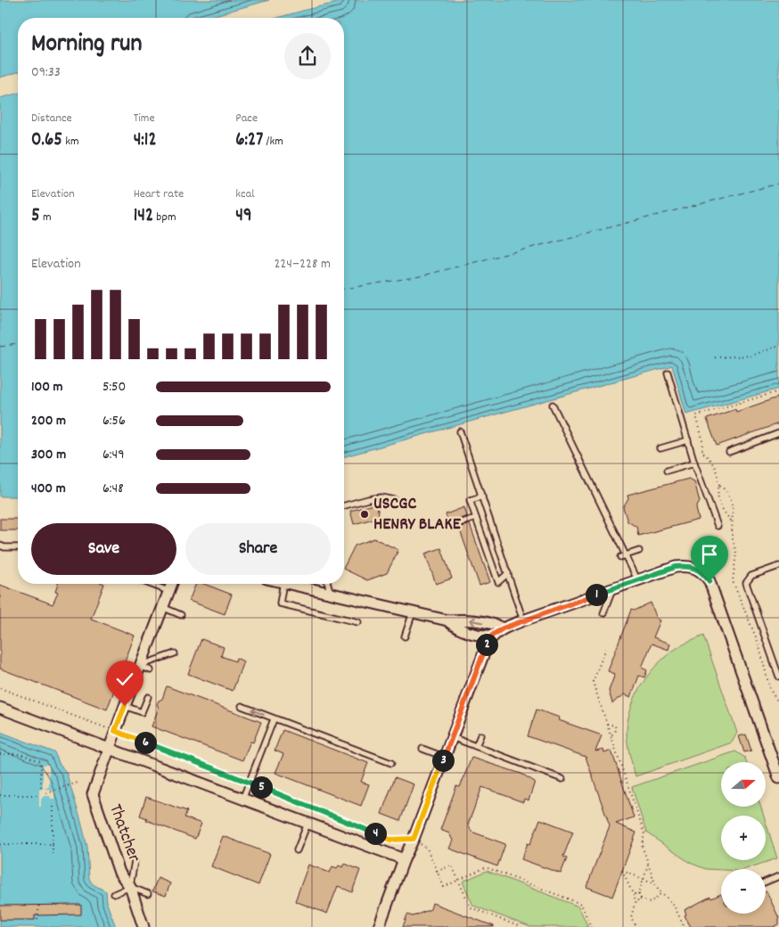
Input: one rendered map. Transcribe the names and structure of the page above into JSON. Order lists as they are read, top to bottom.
{
  "streets": {
    "street": ["Thatcher"]
  },
  "places": ["USCGC HENRY BLAKE"],
  "north": "right",
  "page": {
    "heading": ["Morning run", "09:33"],
    "stats": [
      ["Distance", "0.65 km"],
      ["Time", "4:12"],
      ["Pace", "6:27 /km"],
      ["Elevation", "5 m"],
      ["Heart rate", "142 bpm"],
      ["kcal", "49"]
    ],
    "chart": ["Elevation", "224–228 m"],
    "list": [
      {
        "name": "100 m",
        "note": "5:50"
      },
      {
        "name": "200 m",
        "note": "6:56"
      },
      {
        "name": "300 m",
        "note": "6:49"
      },
      {
        "name": "400 m",
        "note": "6:48"
      }
    ],
    "buttons": ["Save", "Share"],
    "pins": [
      "1",
      "2",
      "6",
      "3",
      "5",
      "4"
    ],
    "map_buttons": ["+", "−"]
  }
}
